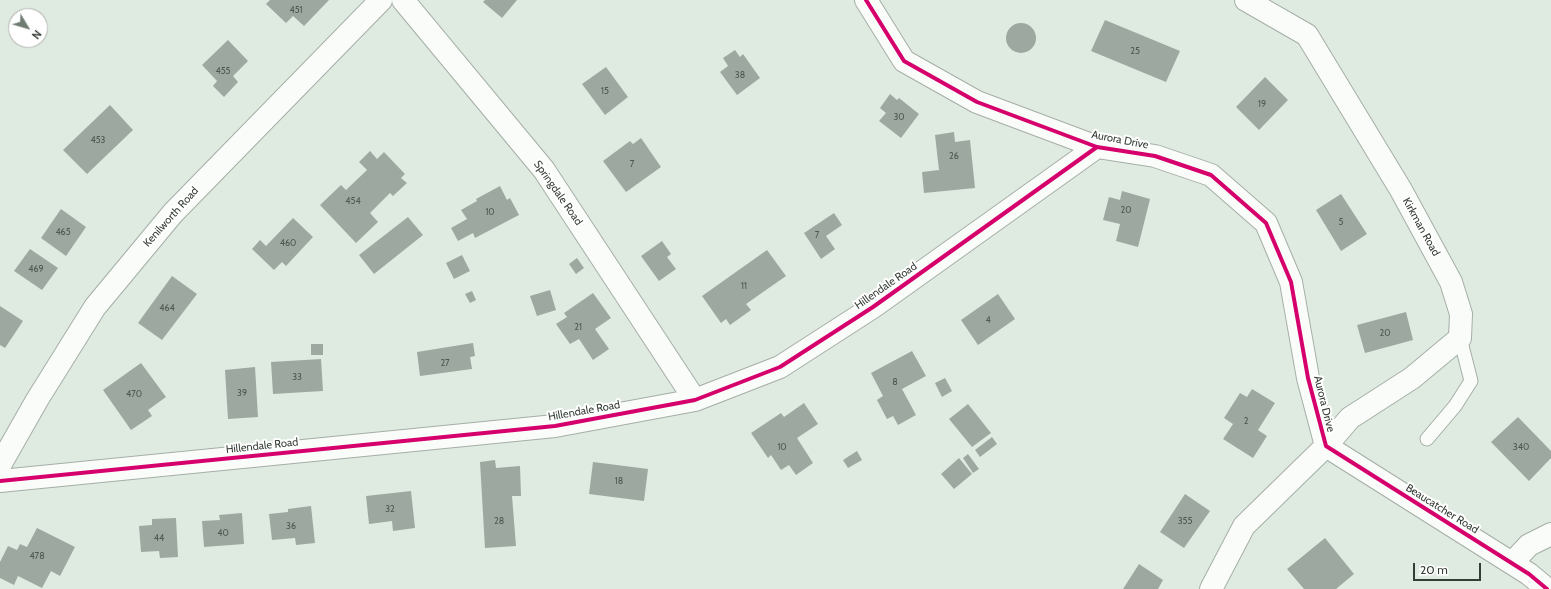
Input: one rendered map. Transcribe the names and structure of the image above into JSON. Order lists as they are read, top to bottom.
{
  "streets": {
    "street": [
      "Aurora Drive",
      "Springdale Road",
      "Kenilworth Road",
      "Kirkman Road",
      "Hillendale Road",
      "Beaucatcher Road"
    ]
  },
  "crossings": [
    ["Aurora Drive", "Hillendale Road"],
    ["Aurora Drive", "Beaucatcher Road"],
    ["Springdale Road", "Hillendale Road"]
  ],
  "house_numbers": [
    "451",
    "25",
    "455",
    "38",
    "15",
    "19",
    "30",
    "453",
    "26",
    "7",
    "454",
    "20",
    "10",
    "5",
    "465",
    "7",
    "460",
    "469",
    "11",
    "464",
    "4",
    "21",
    "20",
    "27",
    "33",
    "8",
    "39",
    "470",
    "2",
    "10",
    "340",
    "18",
    "32",
    "28",
    "355",
    "36",
    "40",
    "44",
    "478"
  ],
  "scale_bar": "20 m",
  "north": "bottom right"
}
